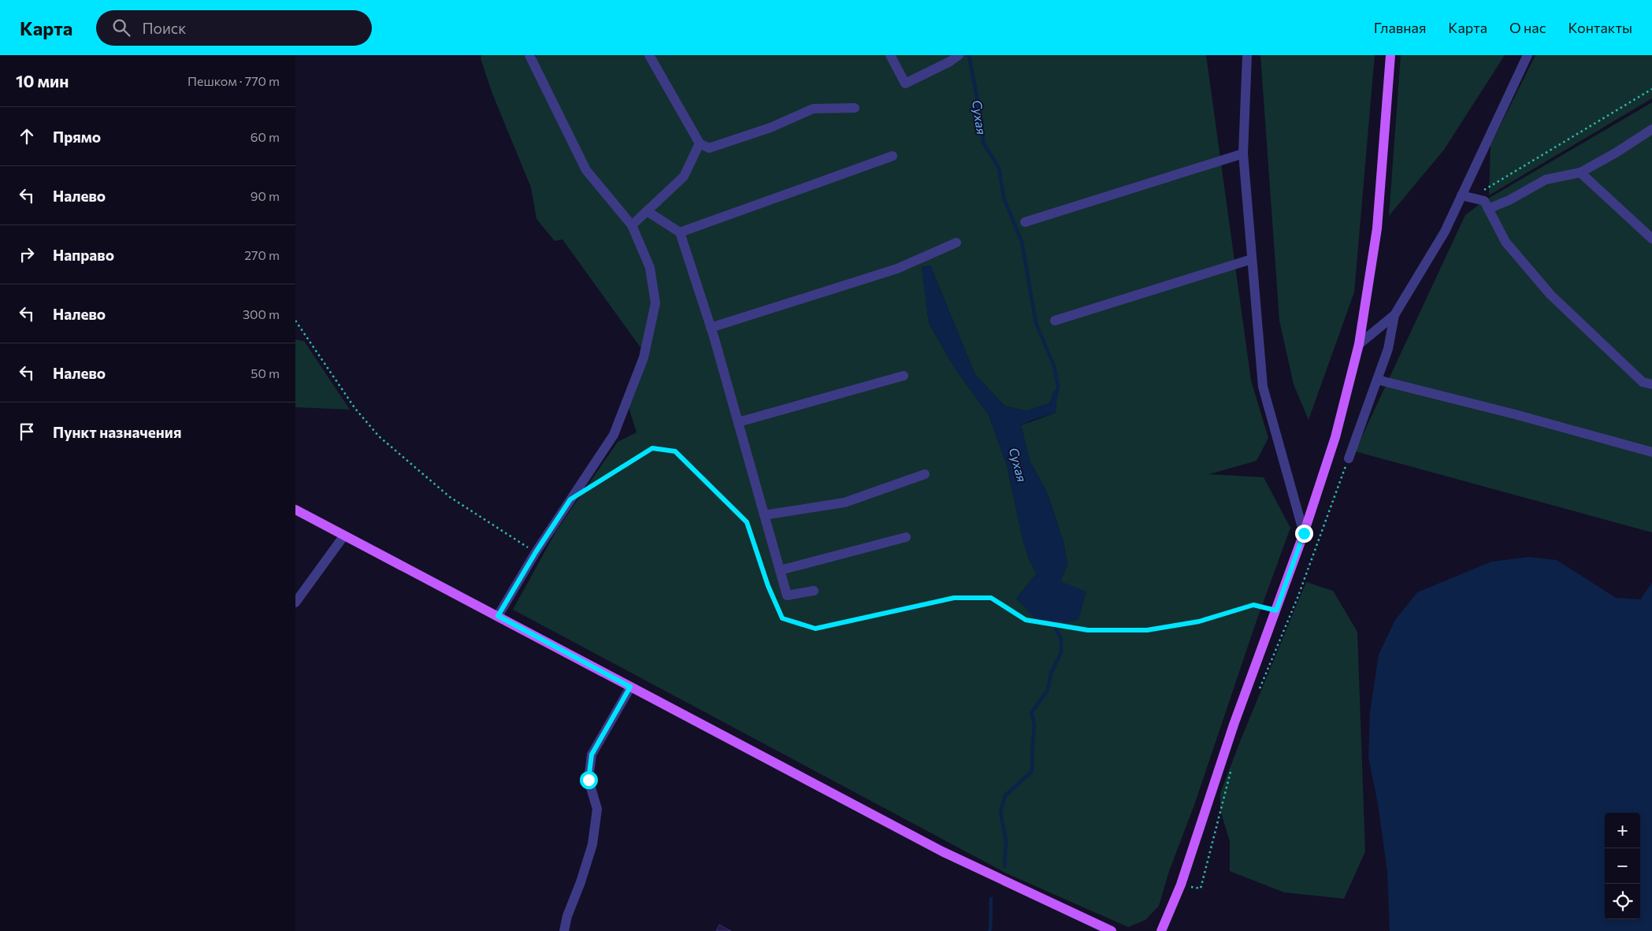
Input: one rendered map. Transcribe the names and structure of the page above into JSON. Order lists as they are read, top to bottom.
{
  "water": ["Сухая"],
  "page": {
    "header": "Карта",
    "search": "Поиск",
    "nav": [
      "Главная",
      "Карта",
      "О нас",
      "Контакты"
    ],
    "heading": ["10 мин", "Пешком · 770 m"],
    "list": [
      ["Прямо", "60 m"],
      ["Налево", "90 m"],
      ["Направо", "270 m"],
      ["Налево", "300 m"],
      ["Налево", "50 m"],
      "Пункт назначения"
    ],
    "map_buttons": ["+", "−"]
  }
}
